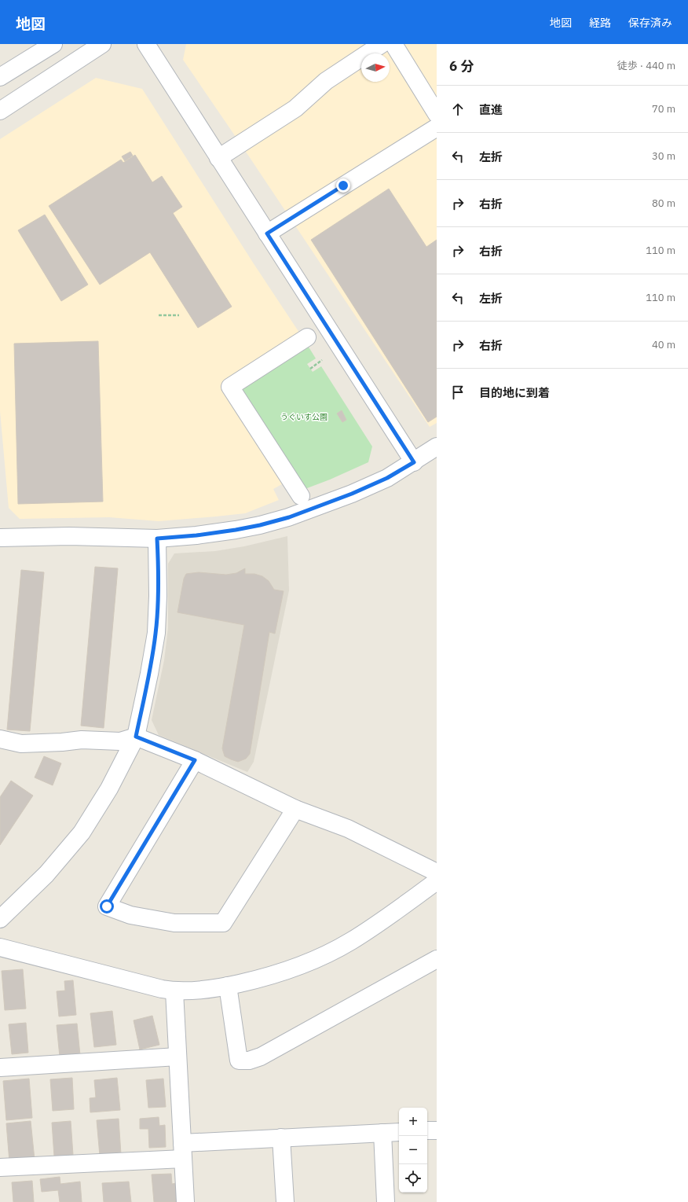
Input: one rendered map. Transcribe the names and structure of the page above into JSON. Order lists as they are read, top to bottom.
{
  "parks": ["うぐいす公園"],
  "north": "right",
  "page": {
    "header": "地図",
    "nav": ["地図", "経路", "保存済み"],
    "heading": ["6 分", "徒歩 · 440 m"],
    "list": [
      ["直進", "70 m"],
      ["左折", "30 m"],
      ["右折", "80 m"],
      ["右折", "110 m"],
      ["左折", "110 m"],
      ["右折", "40 m"],
      "目的地に到着"
    ],
    "map_buttons": ["+", "−"]
  }
}
